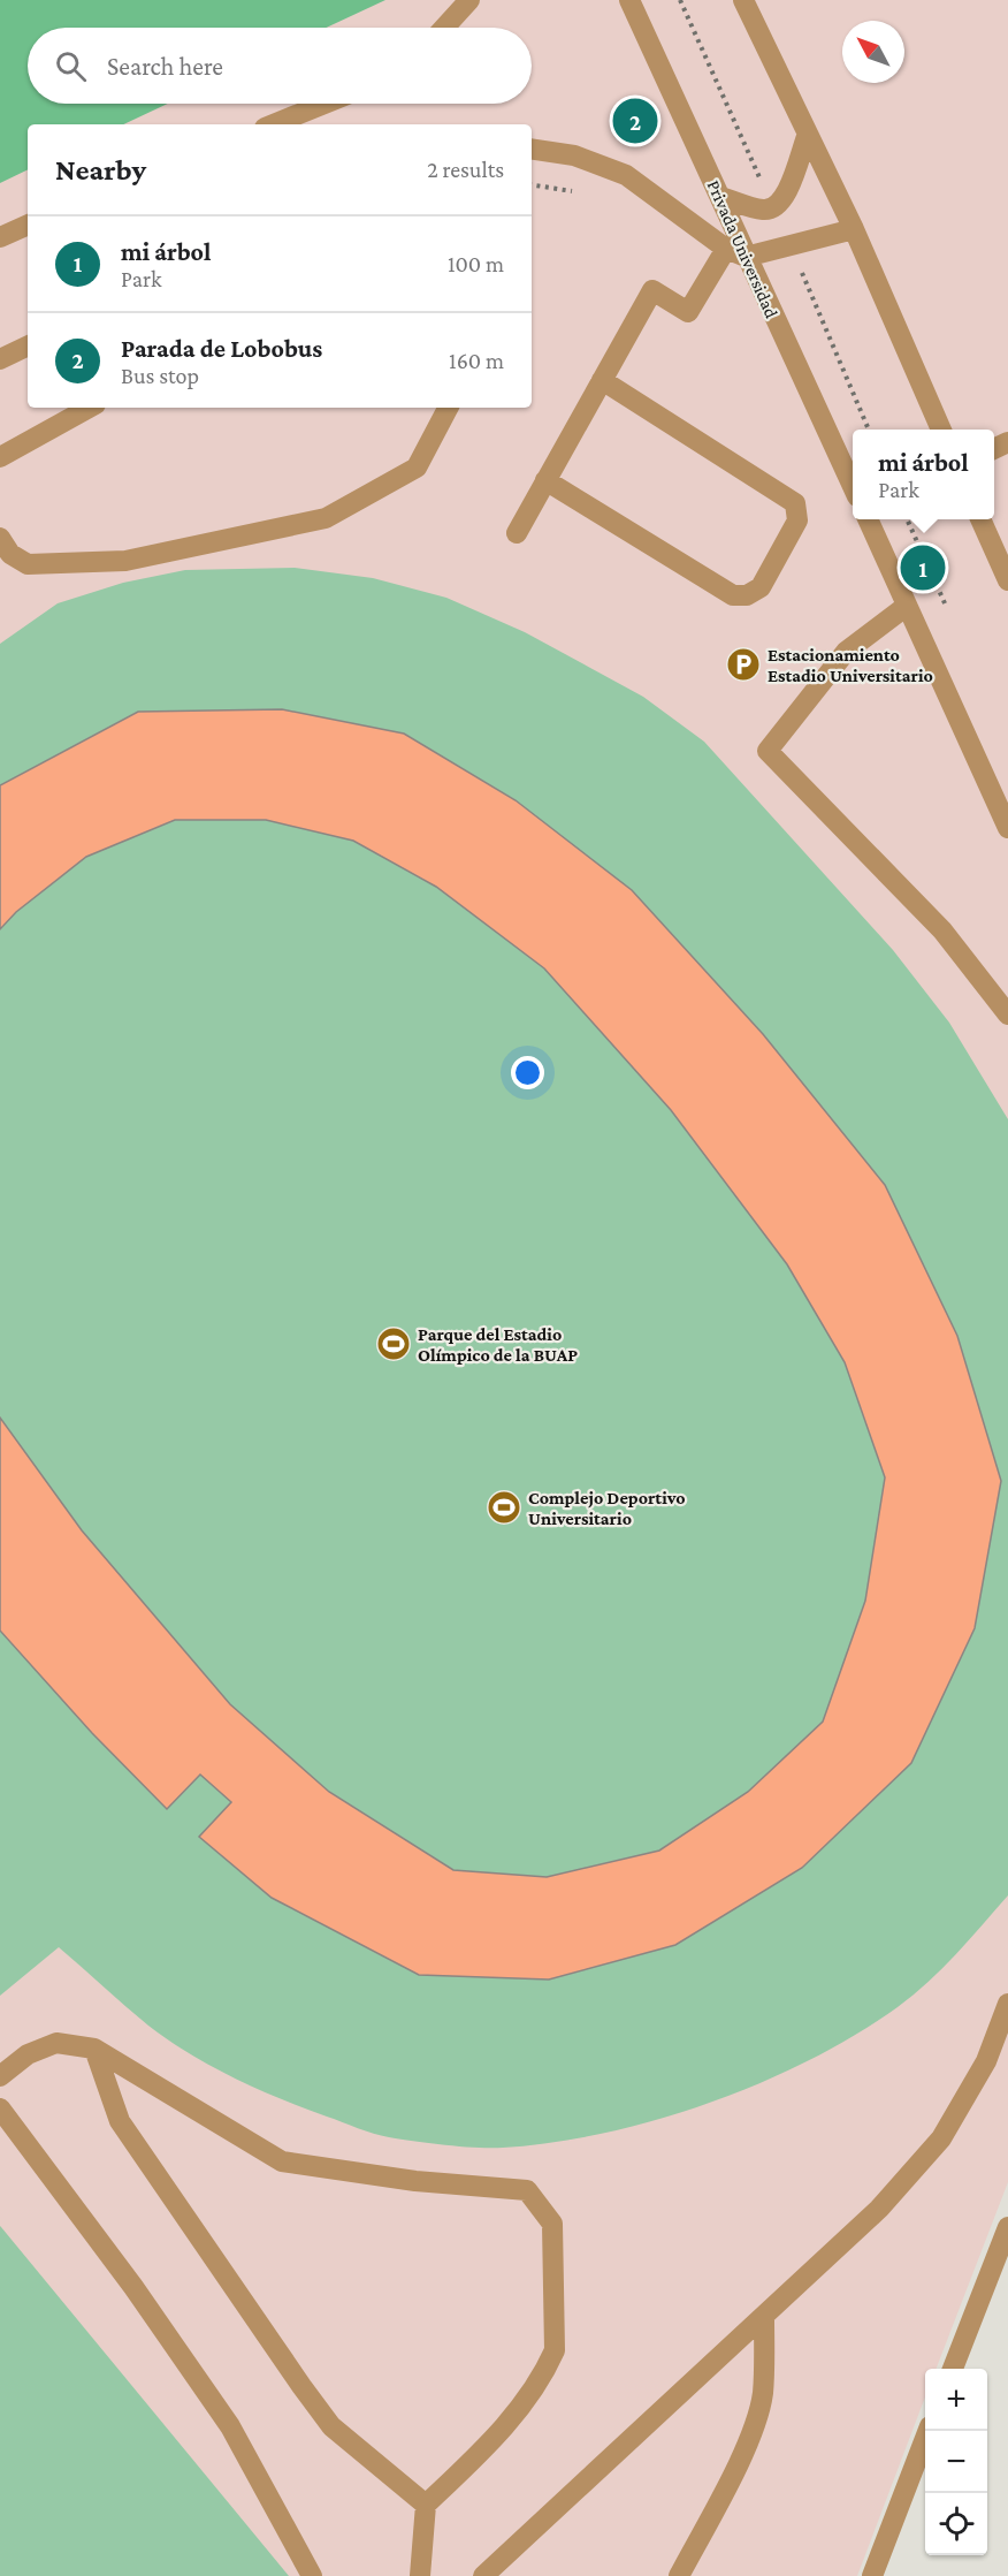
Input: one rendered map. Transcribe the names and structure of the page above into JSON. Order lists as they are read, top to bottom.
{
  "streets": {
    "street": ["Privada Universidad"]
  },
  "places": {
    "parking": ["Estacionamiento Estadio Universitario"],
    "sports": ["Parque del Estadio Olímpico de la BUAP", "Complejo Deportivo Universitario"]
  },
  "north": "top left",
  "page": {
    "search": "Search here",
    "pins": ["2", "1"],
    "heading": ["Nearby", "2 results"],
    "list": [
      {
        "mark": "1",
        "name": "mi árbol",
        "note": "Park",
        "value": "100 m"
      },
      {
        "mark": "2",
        "name": "Parada de Lobobus",
        "note": "Bus stop",
        "value": "160 m"
      }
    ],
    "popup": ["mi árbol", "Park"],
    "map_buttons": ["+", "−"]
  }
}
